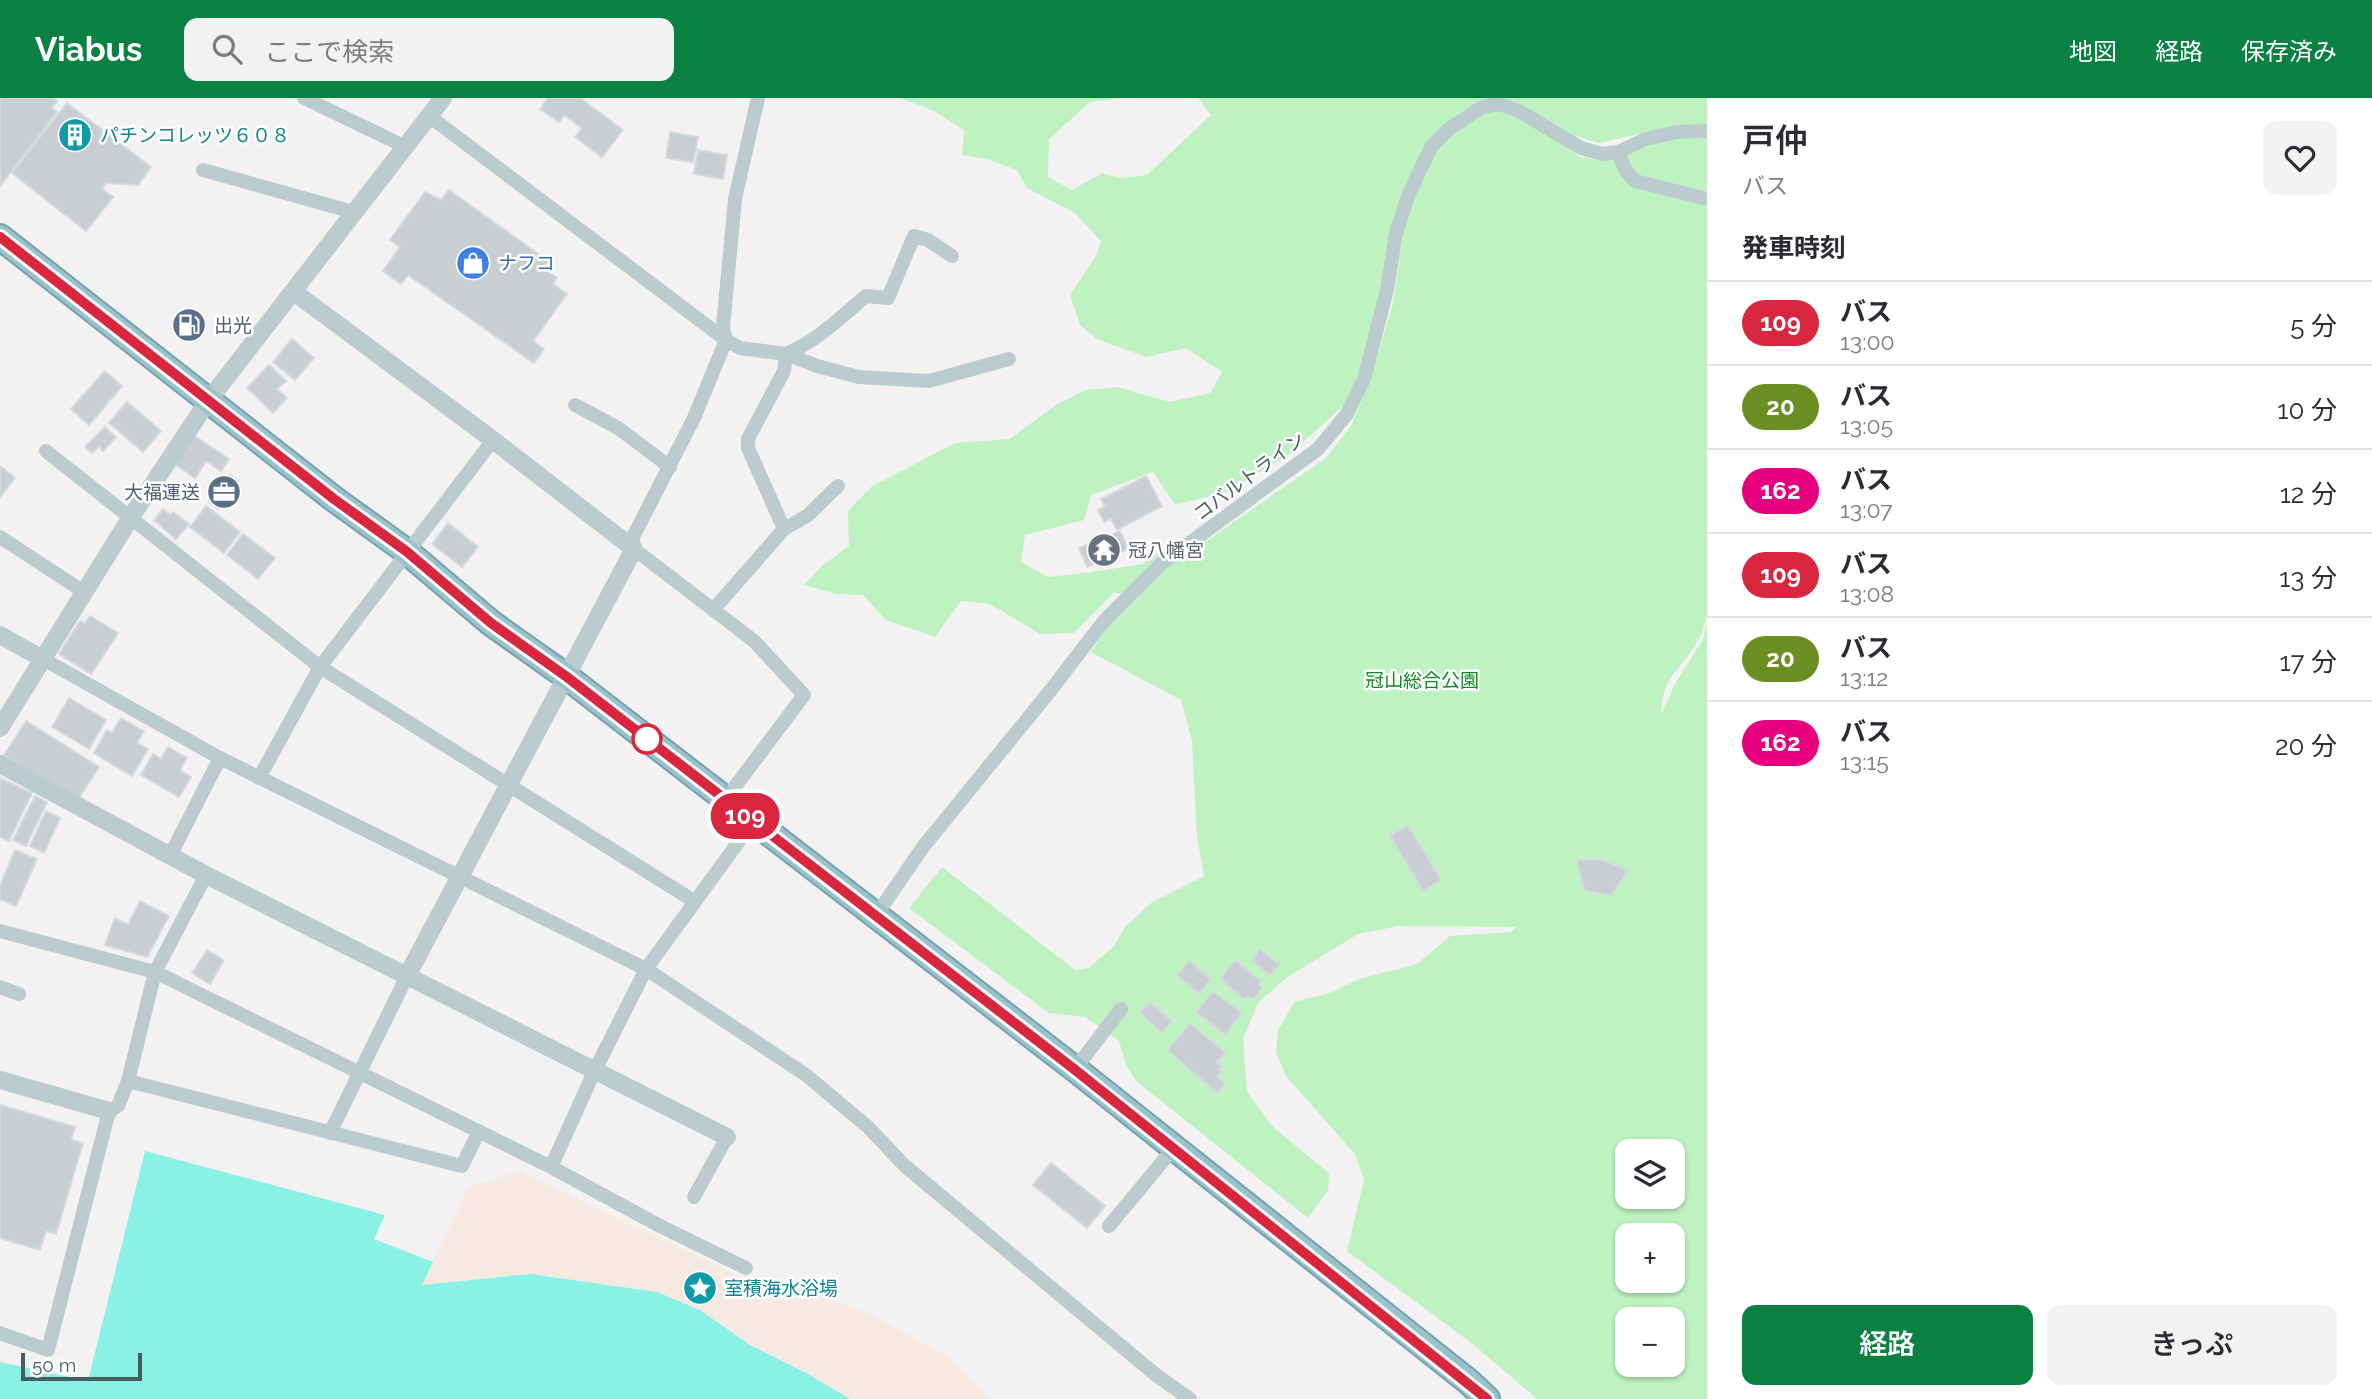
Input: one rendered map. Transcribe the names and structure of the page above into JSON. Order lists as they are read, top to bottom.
{
  "streets": {
    "street": ["コバルトライン"]
  },
  "parks": ["冠山総合公園"],
  "places": {
    "building": ["パチンコレッツ６０８"],
    "shop": ["ナフコ"],
    "fuel station": ["出光"],
    "office": ["大福運送"],
    "temple": ["冠八幡宮"],
    "place": ["室積海水浴場"]
  },
  "lines": ["bus line 109"],
  "scale_bar": "50 m",
  "page": {
    "header": "Viabus",
    "search": "ここで検索",
    "nav": ["地図", "経路", "保存済み"],
    "on_map": "109",
    "heading": [
      ["戸仲", "バス"],
      "発車時刻"
    ],
    "list": [
      {
        "mark": "109",
        "name": "バス",
        "note": "13:00",
        "value": "5 分"
      },
      {
        "mark": "20",
        "name": "バス",
        "note": "13:05",
        "value": "10 分"
      },
      {
        "mark": "162",
        "name": "バス",
        "note": "13:07",
        "value": "12 分"
      },
      {
        "mark": "109",
        "name": "バス",
        "note": "13:08",
        "value": "13 分"
      },
      {
        "mark": "20",
        "name": "バス",
        "note": "13:12",
        "value": "17 分"
      },
      {
        "mark": "162",
        "name": "バス",
        "note": "13:15",
        "value": "20 分"
      }
    ],
    "map_buttons": ["+", "−"],
    "buttons": ["経路", "きっぷ"],
    "scale": "50 m"
  }
}
